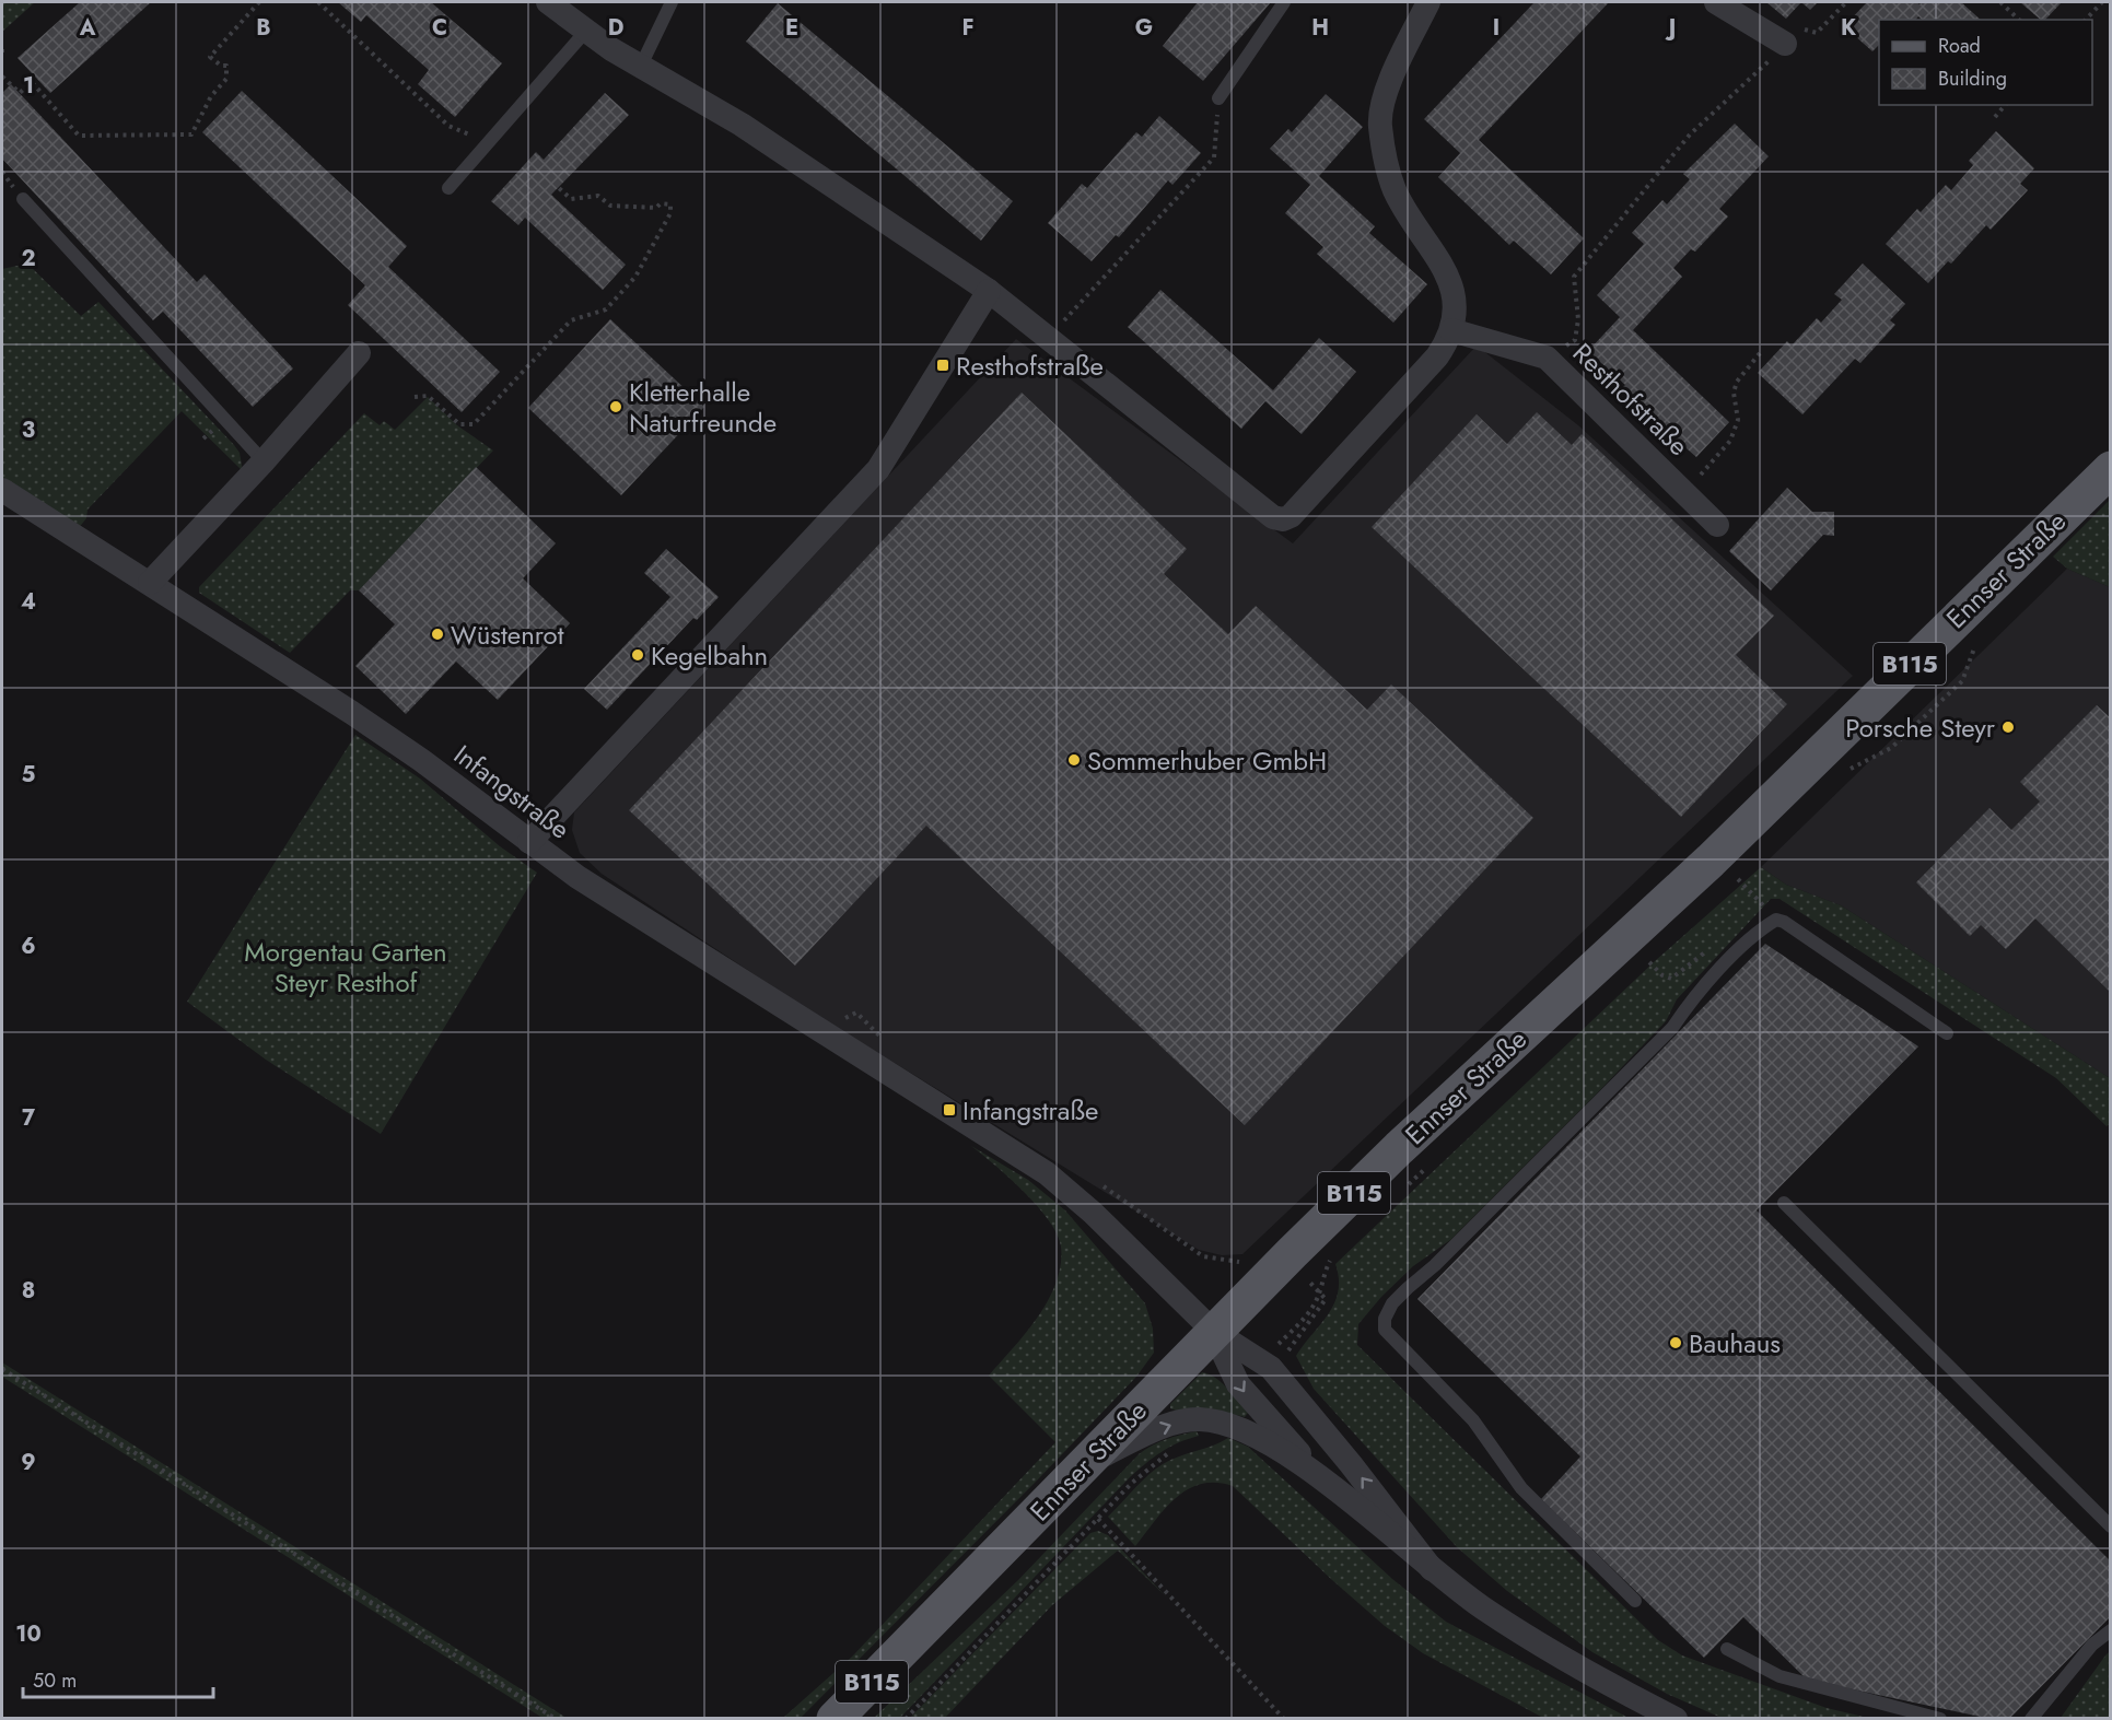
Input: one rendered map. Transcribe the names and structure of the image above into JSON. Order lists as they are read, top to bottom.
{
  "streets": {
    "main road": ["Ennser Straße", "B115"],
    "street": ["Resthofstraße", "Infangstraße"]
  },
  "crossings": [
    ["Ennser Straße", "Infangstraße"]
  ],
  "parks": ["Morgentau Garten Steyr Resthof"],
  "places": {
    "transit": ["Resthofstraße", "Infangstraße"],
    "other": [
      "Kletterhalle Naturfreunde",
      "Wüstenrot",
      "Kegelbahn",
      "Porsche Steyr",
      "Sommerhuber GmbH",
      "Bauhaus"
    ]
  },
  "legend": ["Road", "Building"],
  "scale_bar": "50 m",
  "grid": {
    "columns": [
      "A",
      "B",
      "C",
      "D",
      "E",
      "F",
      "G",
      "H",
      "I",
      "J",
      "K"
    ],
    "rows": [
      "1",
      "2",
      "3",
      "4",
      "5",
      "6",
      "7",
      "8",
      "9",
      "10"
    ]
  }
}
